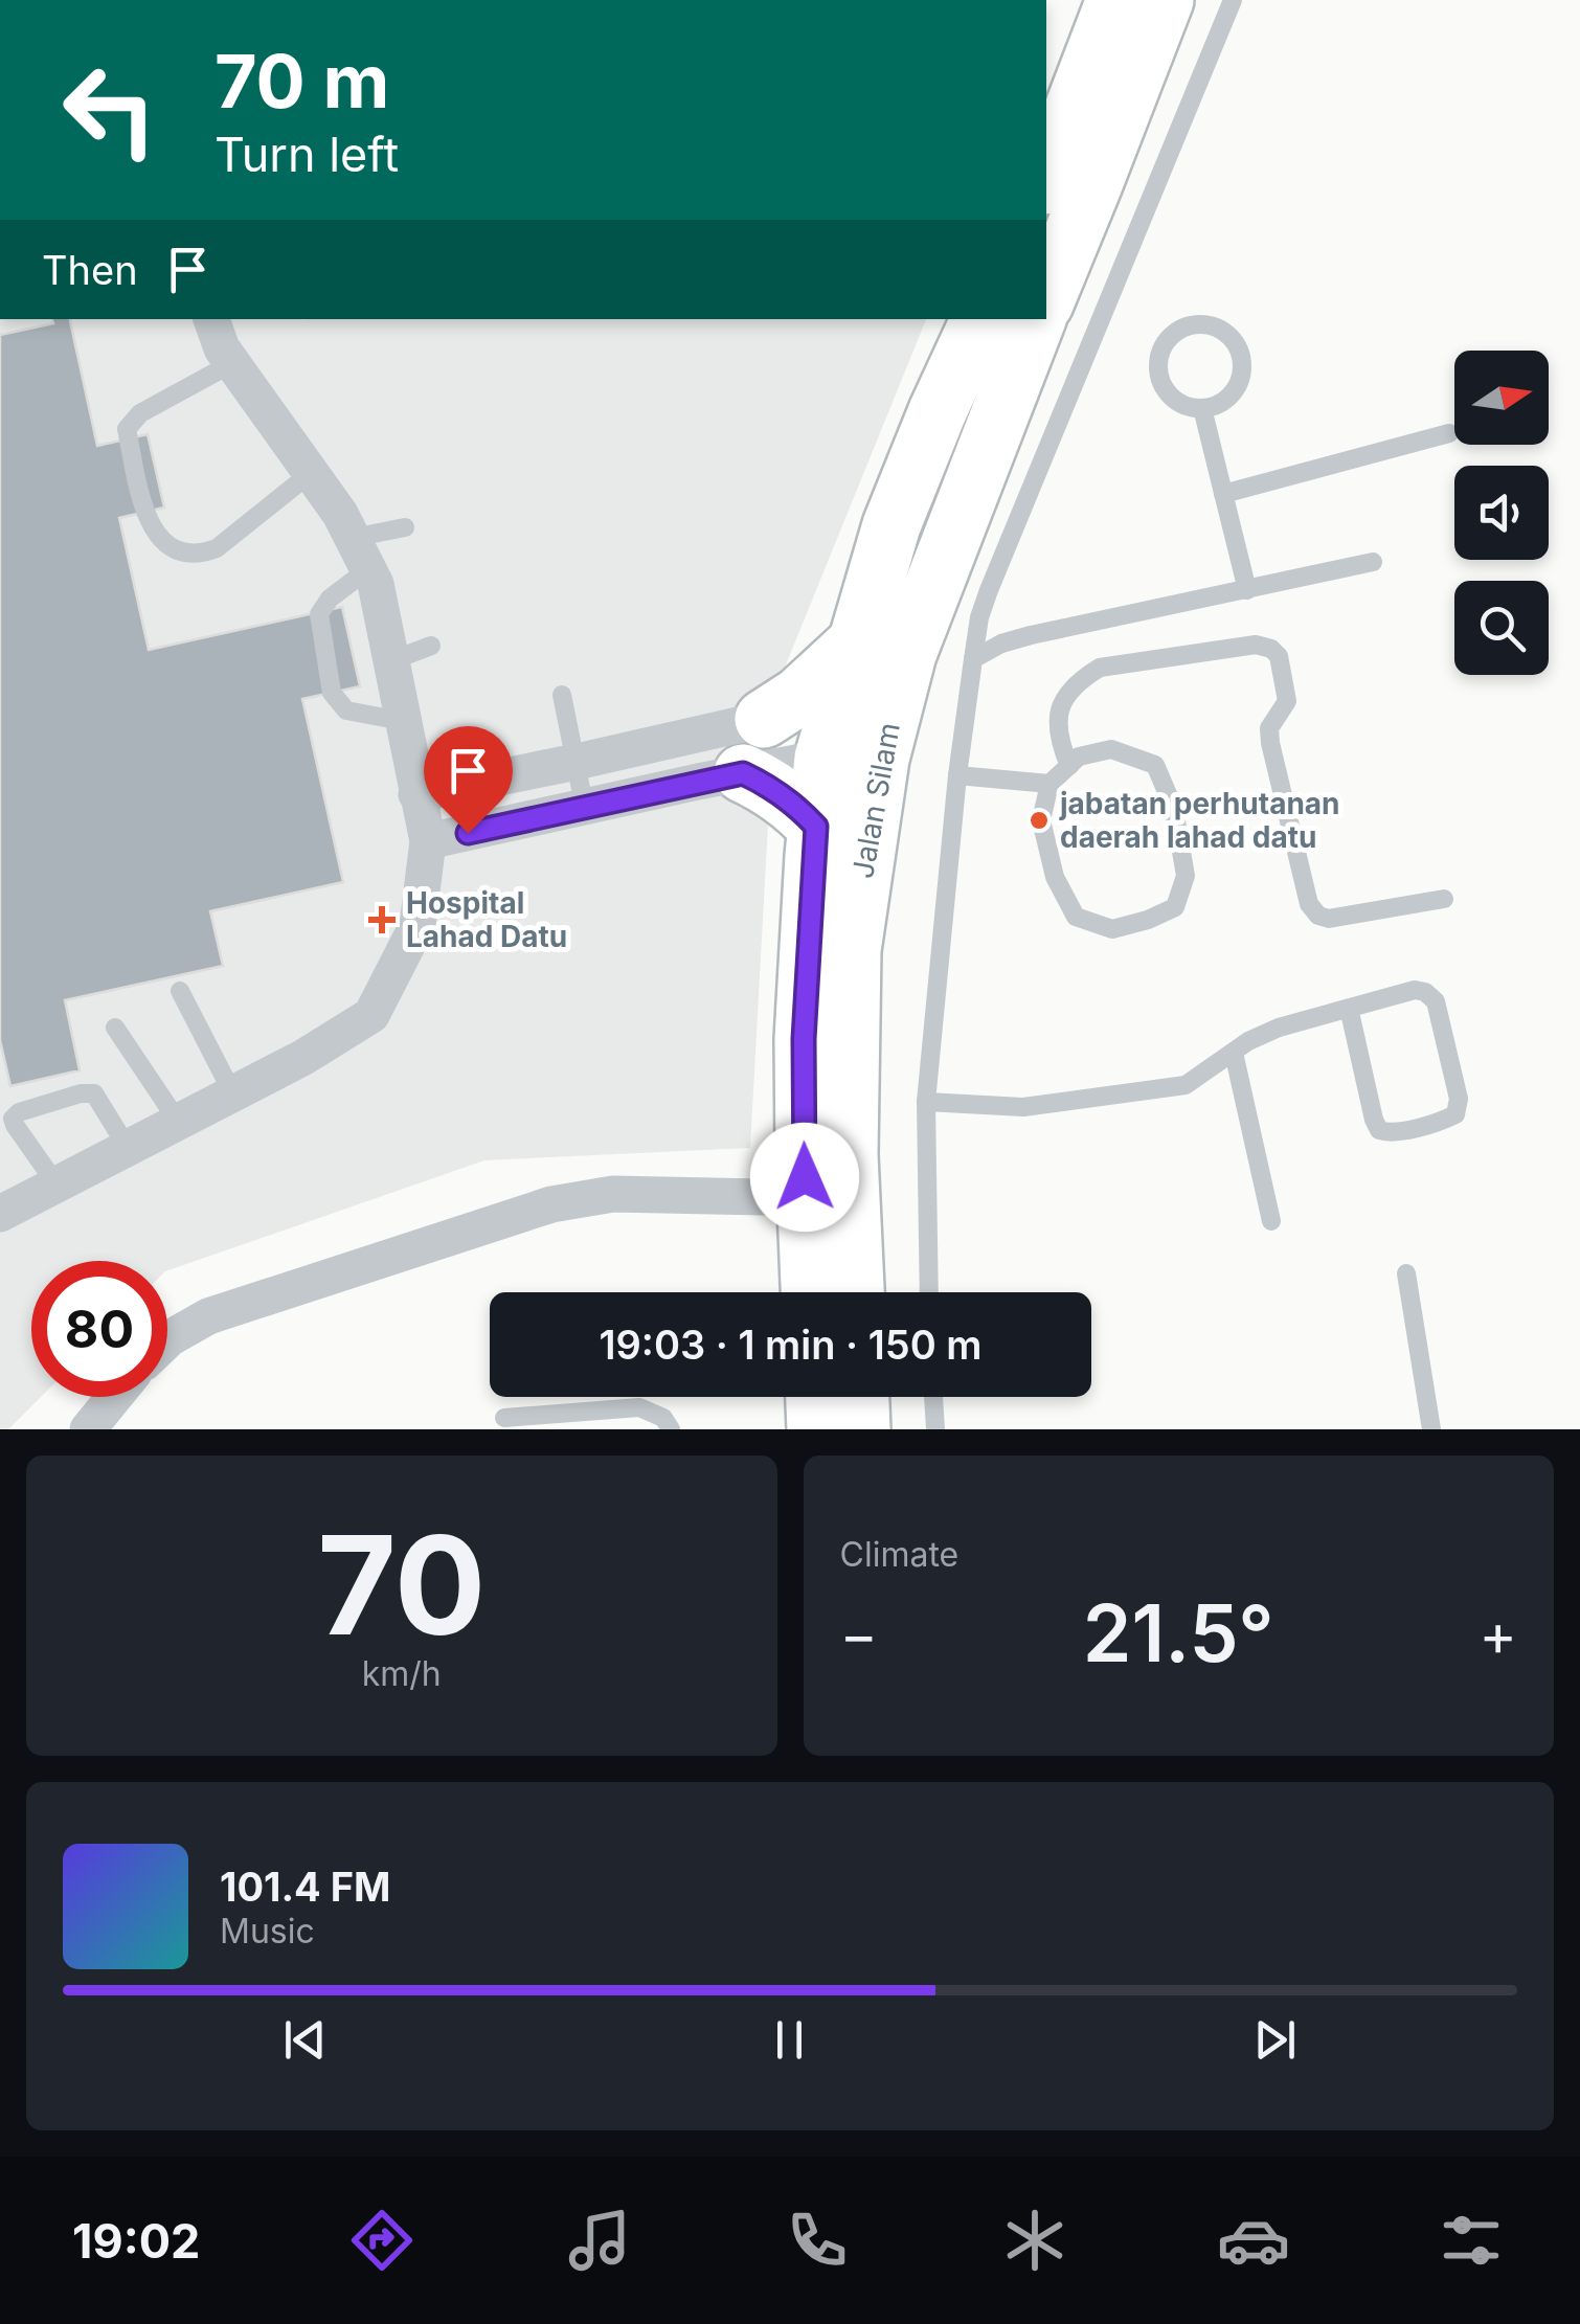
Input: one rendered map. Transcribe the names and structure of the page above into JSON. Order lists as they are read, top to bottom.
{
  "streets": {
    "highway": ["Jalan Silam"]
  },
  "places": {
    "other": ["jabatan perhutanan daerah lahad datu"],
    "health": ["Hospital Lahad Datu"]
  },
  "north": "right",
  "page": {
    "turn": ["70 m", "Turn left"],
    "then": "Then",
    "limit": "80",
    "trip": "19:03 · 1 min · 150 m",
    "tile": [
      ["70", "km/h"],
      "Climate"
    ],
    "heat": ["−", "21.5°", "+"],
    "song": ["101.4 FM", "Music"],
    "tabs": "19:02"
  }
}
